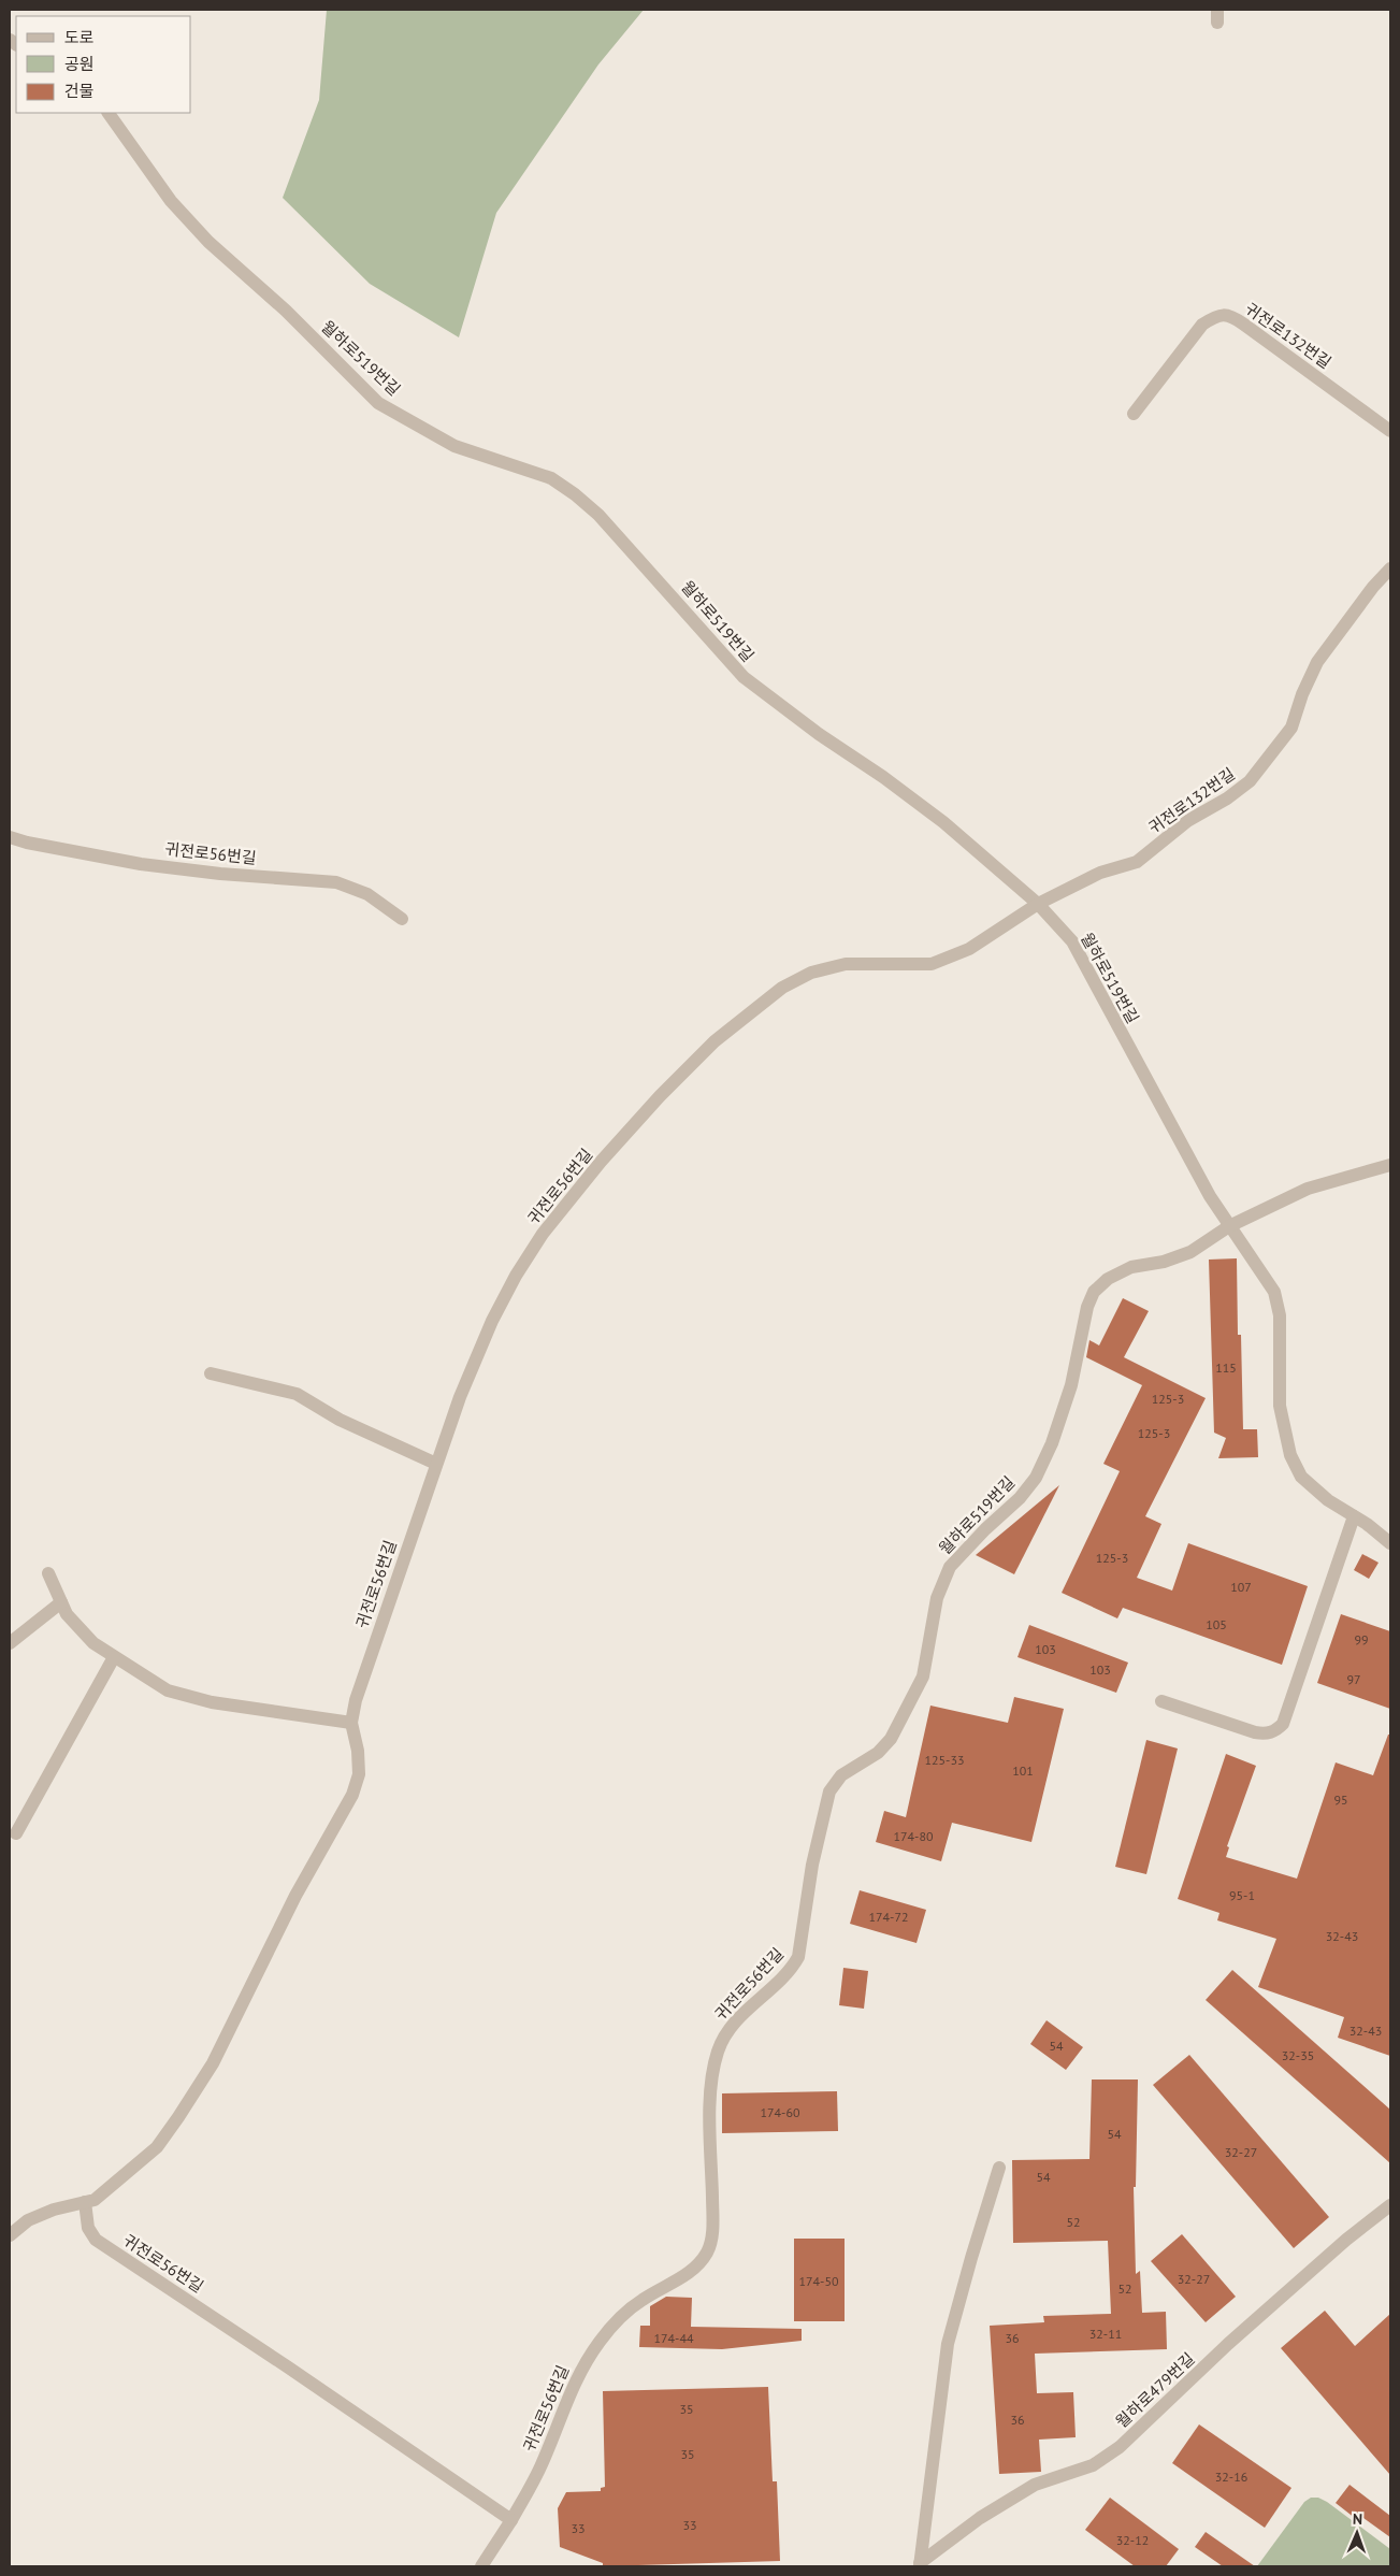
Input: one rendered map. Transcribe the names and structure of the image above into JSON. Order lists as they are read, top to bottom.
{
  "streets": {
    "lane": [
      "귀전로132번길",
      "월하로519번길",
      "귀전로56번길",
      "월하로479번길"
    ]
  },
  "crossings": [
    ["귀전로132번길", "월하로519번길"],
    ["귀전로132번길", "귀전로56번길"],
    ["월하로519번길", "귀전로56번길"]
  ],
  "house_numbers": [
    "115",
    "125-3",
    "125-3",
    "125-3",
    "107",
    "105",
    "99",
    "103",
    "103",
    "97",
    "125-33",
    "101",
    "95",
    "174-80",
    "95-1",
    "174-72",
    "32-43",
    "32-43",
    "54",
    "32-35",
    "174-60",
    "54",
    "32-27",
    "54",
    "52",
    "32-27",
    "174-50",
    "52",
    "32-11",
    "174-44",
    "36",
    "35",
    "36",
    "35",
    "32-16",
    "33",
    "33",
    "32-12"
  ],
  "legend": ["도로", "공원", "건물"],
  "north": "top"
}
